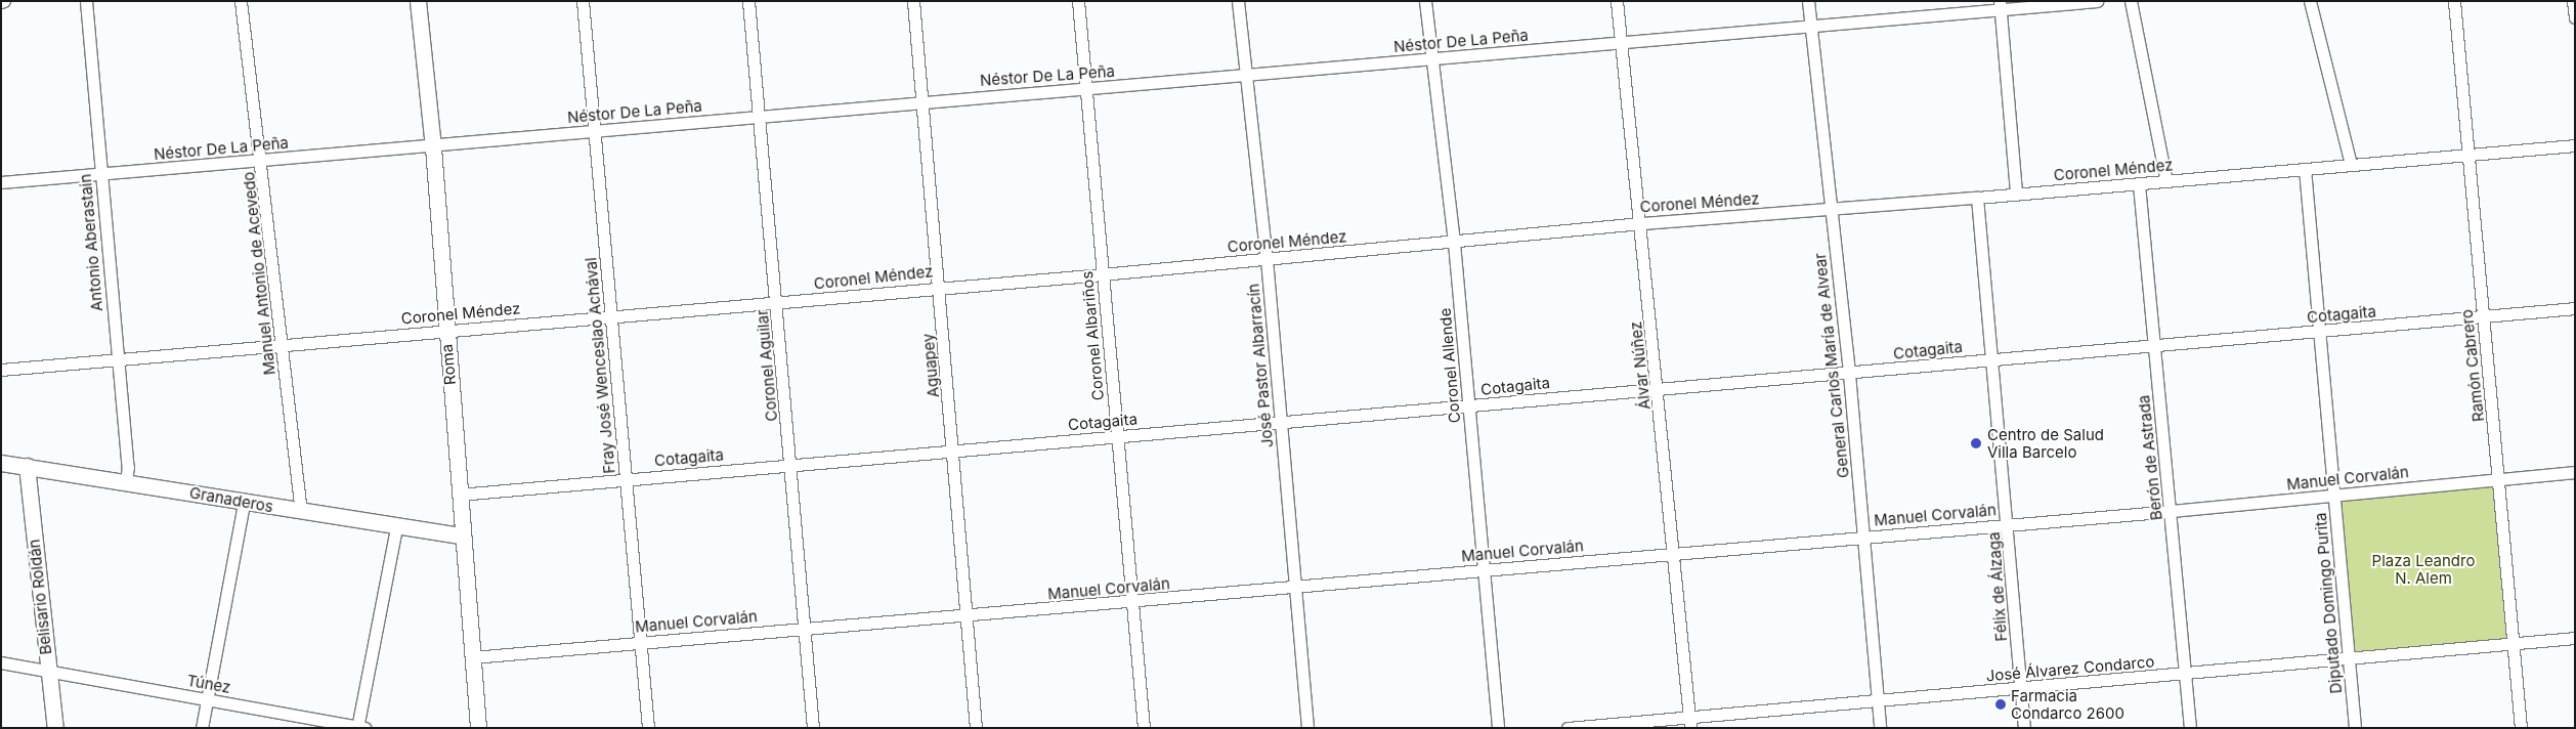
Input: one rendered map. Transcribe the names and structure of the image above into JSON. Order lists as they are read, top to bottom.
{
  "streets": {
    "street": [
      "Néstor De La Peña",
      "Coronel Méndez",
      "Antonio Aberastain",
      "Manuel Antonio de Acevedo",
      "Cotagaita",
      "Coronel Albariños",
      "Roma",
      "Fray José Wenceslao Achával",
      "Coronel Aguilar",
      "Aguapey",
      "José Pastor Albarracín",
      "Coronel Allende",
      "Álvar Núñez",
      "General Carlos María de Alvear",
      "Ramón Cabrero",
      "Berón de Astrada",
      "Manuel Corvalán",
      "Granaderos",
      "Félix de Álzaga",
      "Belisario Roldán",
      "Diputado Domingo Purita",
      "José Álvarez Condarco",
      "Túnez"
    ]
  },
  "crossings": [
    ["Néstor De La Peña", "Antonio Aberastain"],
    ["Néstor De La Peña", "Manuel Antonio de Acevedo"],
    ["Néstor De La Peña", "Coronel Albariños"],
    ["Néstor De La Peña", "Roma"],
    ["Néstor De La Peña", "Fray José Wenceslao Achával"],
    ["Néstor De La Peña", "Coronel Aguilar"],
    ["Néstor De La Peña", "Aguapey"],
    ["Néstor De La Peña", "José Pastor Albarracín"],
    ["Néstor De La Peña", "Coronel Allende"],
    ["Néstor De La Peña", "Álvar Núñez"],
    ["Néstor De La Peña", "General Carlos María de Alvear"],
    ["Coronel Méndez", "Antonio Aberastain"],
    ["Coronel Méndez", "Manuel Antonio de Acevedo"],
    ["Coronel Méndez", "Coronel Albariños"],
    ["Coronel Méndez", "Roma"],
    ["Coronel Méndez", "Fray José Wenceslao Achával"],
    ["Coronel Méndez", "Coronel Aguilar"],
    ["Coronel Méndez", "Aguapey"],
    ["Coronel Méndez", "José Pastor Albarracín"],
    ["Coronel Méndez", "Coronel Allende"],
    ["Coronel Méndez", "Álvar Núñez"],
    ["Coronel Méndez", "General Carlos María de Alvear"],
    ["Coronel Méndez", "Ramón Cabrero"],
    ["Coronel Méndez", "Berón de Astrada"],
    ["Coronel Méndez", "Félix de Álzaga"],
    ["Coronel Méndez", "Diputado Domingo Purita"],
    ["Antonio Aberastain", "Granaderos"],
    ["Manuel Antonio de Acevedo", "Granaderos"],
    ["Cotagaita", "Coronel Albariños"],
    ["Cotagaita", "Roma"],
    ["Cotagaita", "Fray José Wenceslao Achával"],
    ["Cotagaita", "Coronel Aguilar"],
    ["Cotagaita", "Aguapey"],
    ["Cotagaita", "José Pastor Albarracín"],
    ["Cotagaita", "Coronel Allende"],
    ["Cotagaita", "Álvar Núñez"],
    ["Cotagaita", "General Carlos María de Alvear"],
    ["Cotagaita", "Ramón Cabrero"],
    ["Cotagaita", "Berón de Astrada"],
    ["Cotagaita", "Félix de Álzaga"],
    ["Cotagaita", "Diputado Domingo Purita"],
    ["Coronel Albariños", "Manuel Corvalán"],
    ["Roma", "Manuel Corvalán"],
    ["Roma", "Granaderos"],
    ["Fray José Wenceslao Achával", "Manuel Corvalán"],
    ["Coronel Aguilar", "Manuel Corvalán"],
    ["Aguapey", "Manuel Corvalán"],
    ["José Pastor Albarracín", "Manuel Corvalán"],
    ["Coronel Allende", "Manuel Corvalán"],
    ["Álvar Núñez", "Manuel Corvalán"],
    ["Álvar Núñez", "José Álvarez Condarco"],
    ["General Carlos María de Alvear", "Manuel Corvalán"],
    ["General Carlos María de Alvear", "José Álvarez Condarco"],
    ["Ramón Cabrero", "Manuel Corvalán"],
    ["Ramón Cabrero", "José Álvarez Condarco"],
    ["Berón de Astrada", "Manuel Corvalán"],
    ["Berón de Astrada", "José Álvarez Condarco"],
    ["Manuel Corvalán", "Félix de Álzaga"],
    ["Manuel Corvalán", "Diputado Domingo Purita"],
    ["Granaderos", "Belisario Roldán"],
    ["Félix de Álzaga", "José Álvarez Condarco"],
    ["Belisario Roldán", "Túnez"],
    ["Diputado Domingo Purita", "José Álvarez Condarco"]
  ],
  "parks": ["Plaza Leandro N. Alem"],
  "places": ["Centro de Salud Villa Barcelo", "Farmacia Condarco 2600"]
}
